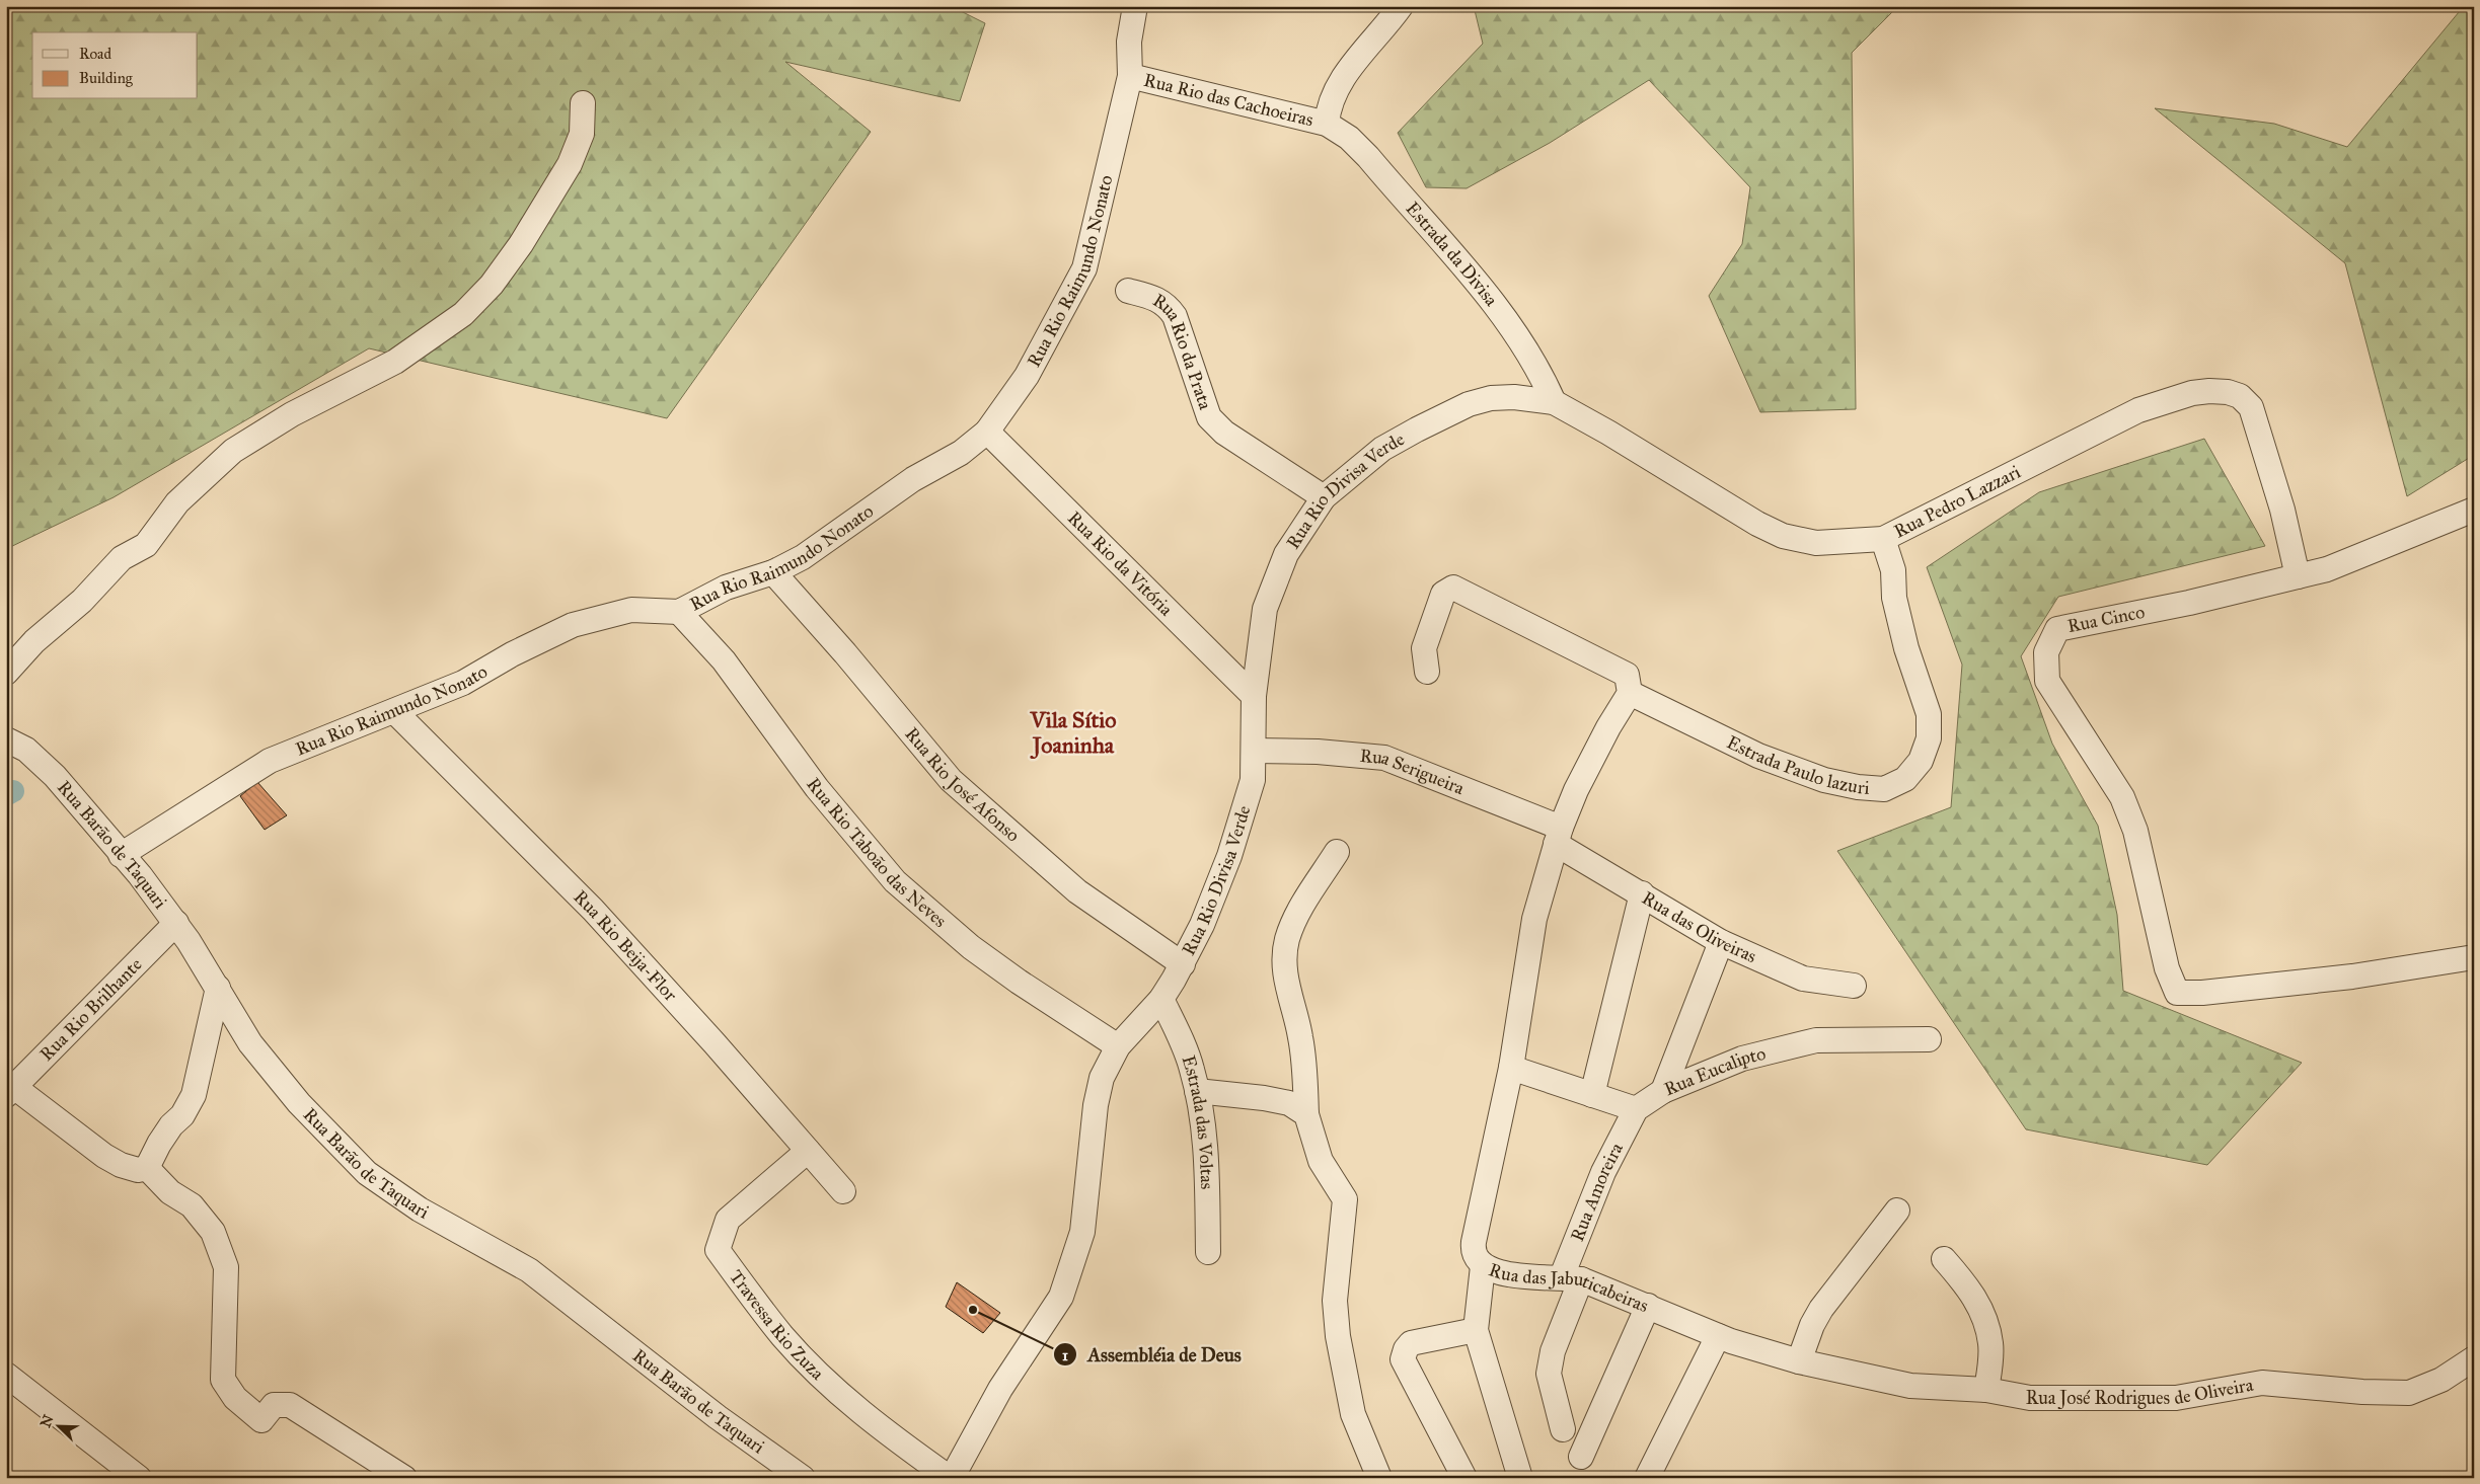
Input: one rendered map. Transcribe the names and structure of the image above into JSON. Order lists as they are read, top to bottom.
{
  "streets": {
    "street": [
      "Rua Rio das Cachoeiras",
      "Estrada da Divisa",
      "Rua Rio Raimundo Nonato",
      "Rua Rio da Prata",
      "Rua Rio Divisa Verde",
      "Rua Pedro Lazzari",
      "Rua Rio da Vitória",
      "Rua Cinco",
      "Estrada Paulo lazuri",
      "Rua Serigueira",
      "Rua Rio José Afonso",
      "Rua Barão de Taquari",
      "Rua Rio Taboão das Neves",
      "Rua das Oliveiras",
      "Rua Rio Beija-Flor",
      "Rua Rio Brilhante",
      "Rua Eucalipto",
      "Estrada das Voltas",
      "Rua Amoreira",
      "Rua das Jabuticabeiras",
      "Travessa Rio Zuza",
      "Rua José Rodrigues de Oliveira"
    ]
  },
  "crossings": [
    ["Rua Rio das Cachoeiras", "Estrada da Divisa"],
    ["Rua Rio das Cachoeiras", "Rua Rio Raimundo Nonato"],
    ["Estrada da Divisa", "Rua Rio Divisa Verde"],
    ["Estrada da Divisa", "Rua Pedro Lazzari"],
    ["Rua Rio Raimundo Nonato", "Rua Rio da Vitória"],
    ["Rua Rio Raimundo Nonato", "Rua Rio José Afonso"],
    ["Rua Rio Raimundo Nonato", "Rua Barão de Taquari"],
    ["Rua Rio Raimundo Nonato", "Rua Rio Taboão das Neves"],
    ["Rua Rio Raimundo Nonato", "Rua Rio Beija-Flor"],
    ["Rua Rio da Prata", "Rua Rio Divisa Verde"],
    ["Rua Rio Divisa Verde", "Rua Pedro Lazzari"],
    ["Rua Rio Divisa Verde", "Rua Rio da Vitória"],
    ["Rua Rio Divisa Verde", "Rua Serigueira"],
    ["Rua Rio Divisa Verde", "Rua Rio José Afonso"],
    ["Rua Rio Divisa Verde", "Rua Rio Taboão das Neves"],
    ["Rua Rio Divisa Verde", "Estrada das Voltas"],
    ["Rua Rio Divisa Verde", "Travessa Rio Zuza"],
    ["Rua Pedro Lazzari", "Rua Cinco"],
    ["Rua Pedro Lazzari", "Estrada Paulo lazuri"],
    ["Rua Serigueira", "Rua das Oliveiras"],
    ["Rua Barão de Taquari", "Rua Rio Brilhante"],
    ["Rua Rio Beija-Flor", "Travessa Rio Zuza"],
    ["Rua Eucalipto", "Rua Amoreira"],
    ["Rua Amoreira", "Rua das Jabuticabeiras"],
    ["Rua das Jabuticabeiras", "Rua José Rodrigues de Oliveira"]
  ],
  "districts": ["Vila Sítio Joaninha"],
  "places": ["Assembléia de Deus"],
  "legend": ["Road", "Building"],
  "north": "top left"
}
